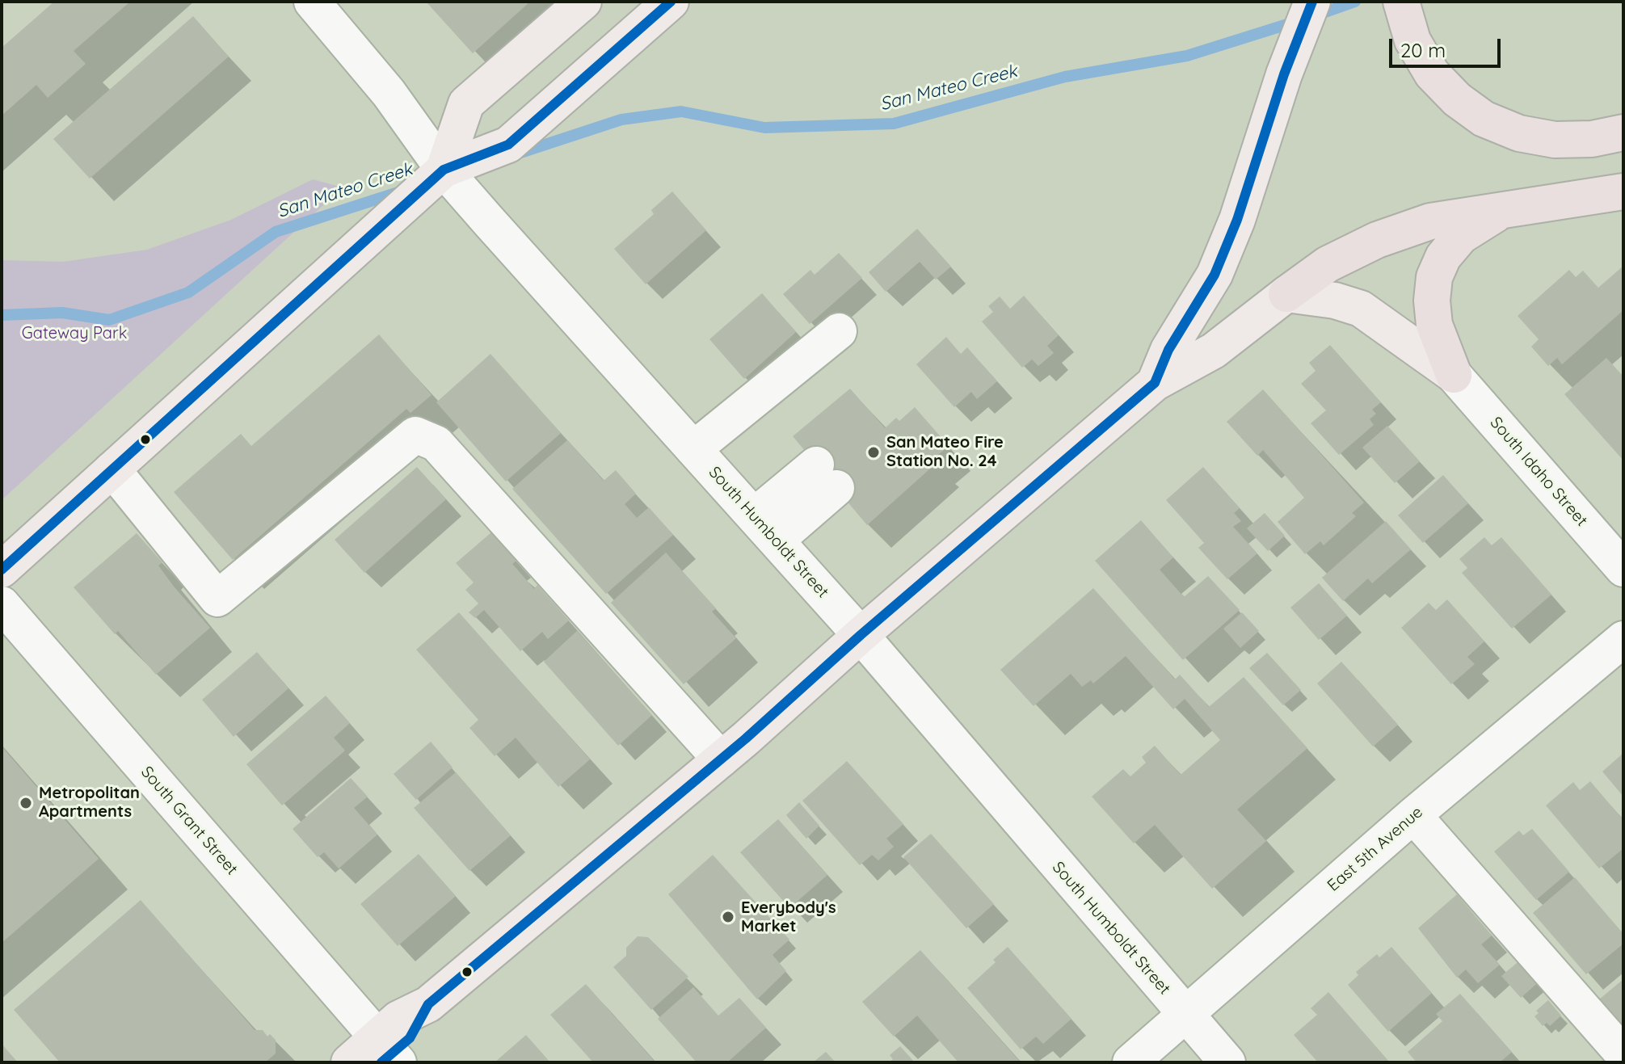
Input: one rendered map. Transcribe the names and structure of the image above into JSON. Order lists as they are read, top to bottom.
{
  "streets": {
    "street": [
      "South Idaho Street",
      "South Humboldt Street",
      "South Grant Street",
      "East 5th Avenue"
    ]
  },
  "crossings": [
    ["South Humboldt Street", "East 5th Avenue"]
  ],
  "water": ["San Mateo Creek"],
  "parks": ["Gateway Park"],
  "places": ["San Mateo Fire Station No. 24", "Metropolitan Apartments", "Everybody's Market"],
  "scale_bar": "20 m"
}
